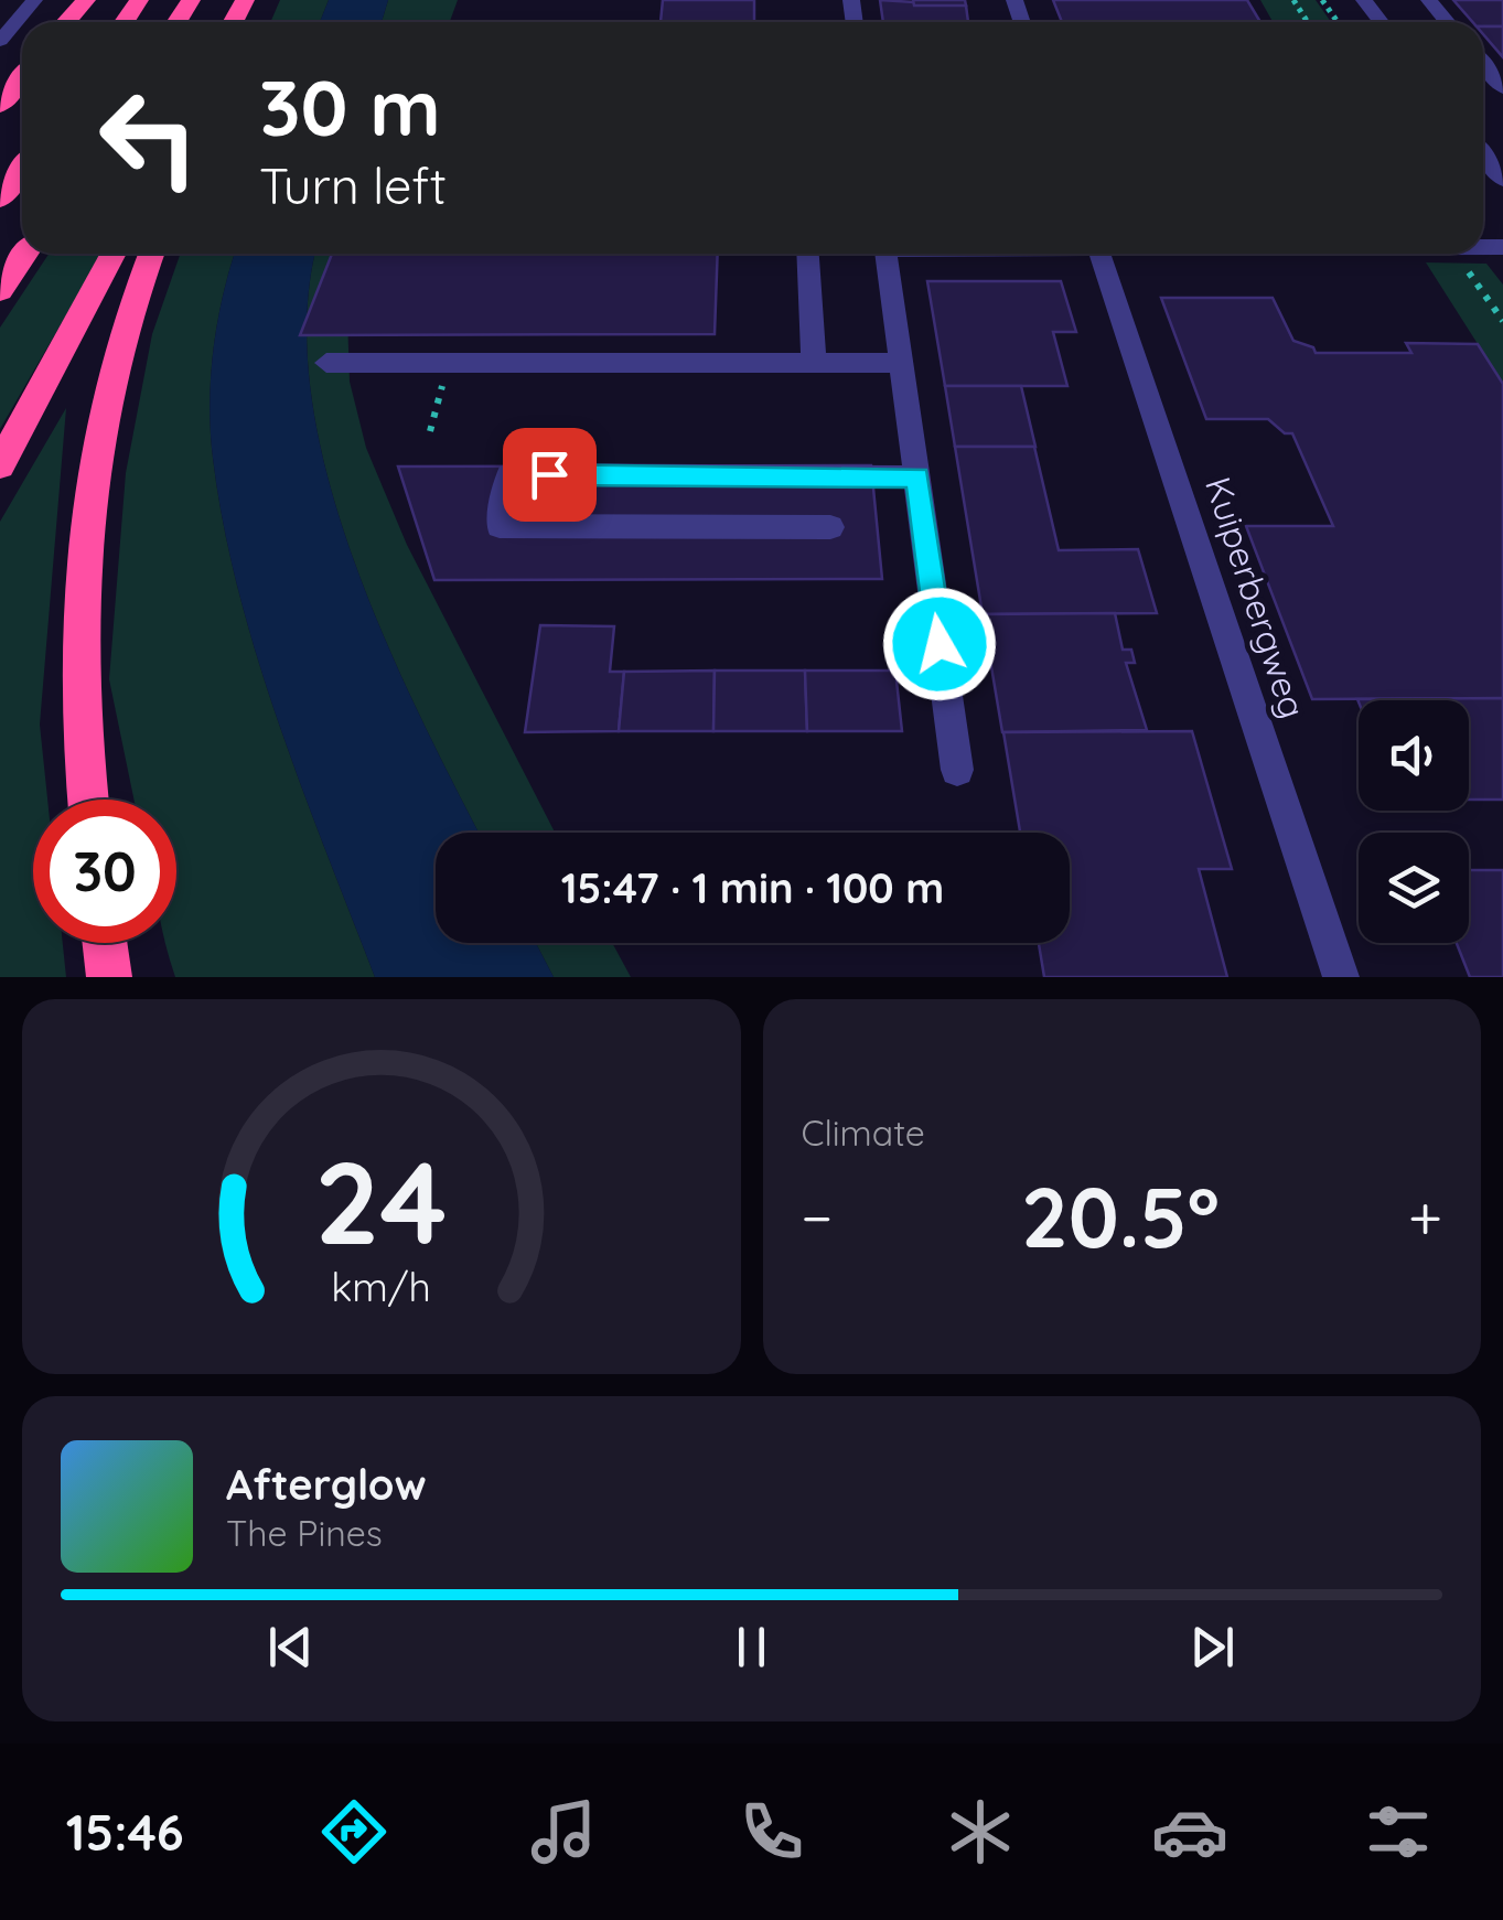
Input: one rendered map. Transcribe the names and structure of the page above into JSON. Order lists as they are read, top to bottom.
{
  "streets": {
    "street": ["Kuiperbergweg"]
  },
  "page": {
    "turn": ["30 m", "Turn left"],
    "limit": "30",
    "trip": "15:47 · 1 min · 100 m",
    "tile": "Climate",
    "heat": ["−", "20.5°", "+"],
    "song": ["Afterglow", "The Pines"],
    "tabs": "15:46",
    "gauge": ["24", "km/h"]
  }
}
